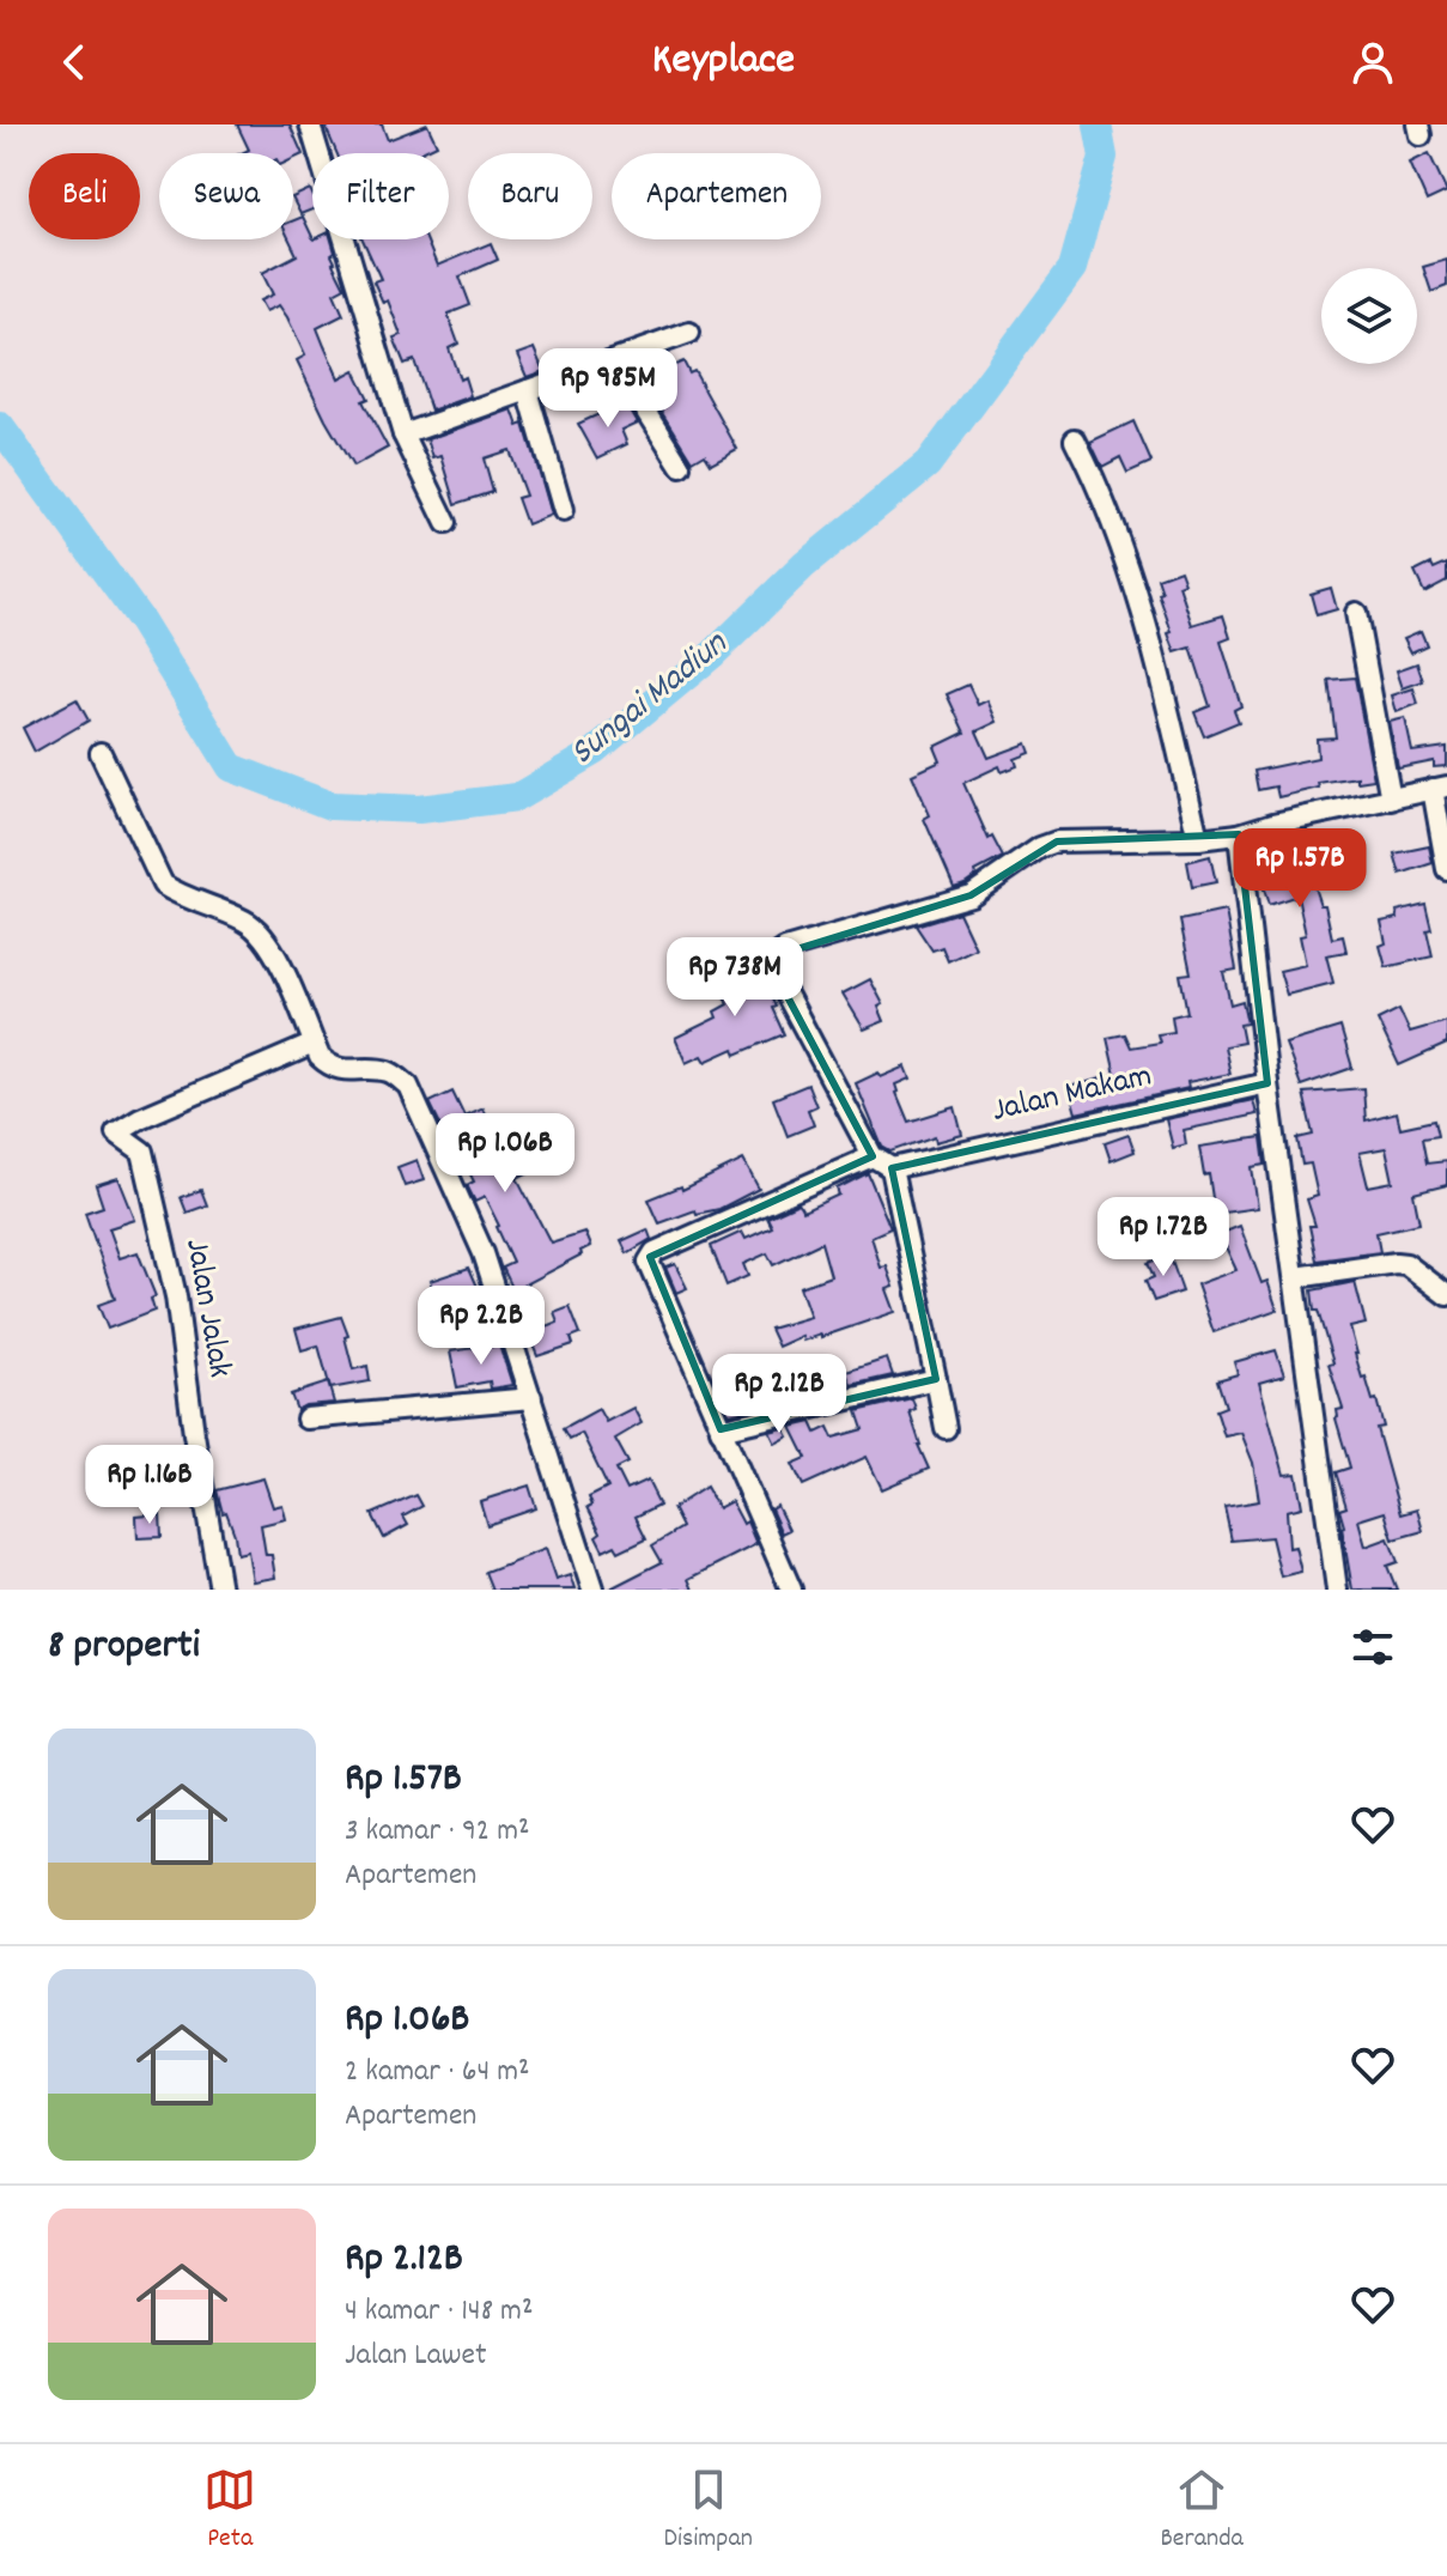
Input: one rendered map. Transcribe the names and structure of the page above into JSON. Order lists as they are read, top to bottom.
{
  "streets": {
    "street": ["Jalan Makam", "Jalan Jalak"]
  },
  "water": ["Sungai Madiun"],
  "page": {
    "header": "Keyplace",
    "chip": [
      "Beli",
      "Sewa",
      "Filter",
      "Baru",
      "Apartemen"
    ],
    "price": [
      "Rp 985M",
      "Rp 1.57B",
      "Rp 738M",
      "Rp 1.06B",
      "Rp 1.72B",
      "Rp 2.2B",
      "Rp 2.12B",
      "Rp 1.16B"
    ],
    "heading": "8 properti",
    "list": [
      {
        "name": "Rp 1.57B",
        "note": "3 kamar · 92 m² · Apartemen"
      },
      {
        "name": "Rp 1.06B",
        "note": "2 kamar · 64 m² · Apartemen"
      },
      {
        "name": "Rp 2.12B",
        "note": "4 kamar · 148 m² · Jalan Lawet"
      }
    ],
    "tabs": ["Peta", "Disimpan", "Beranda"]
  }
}
